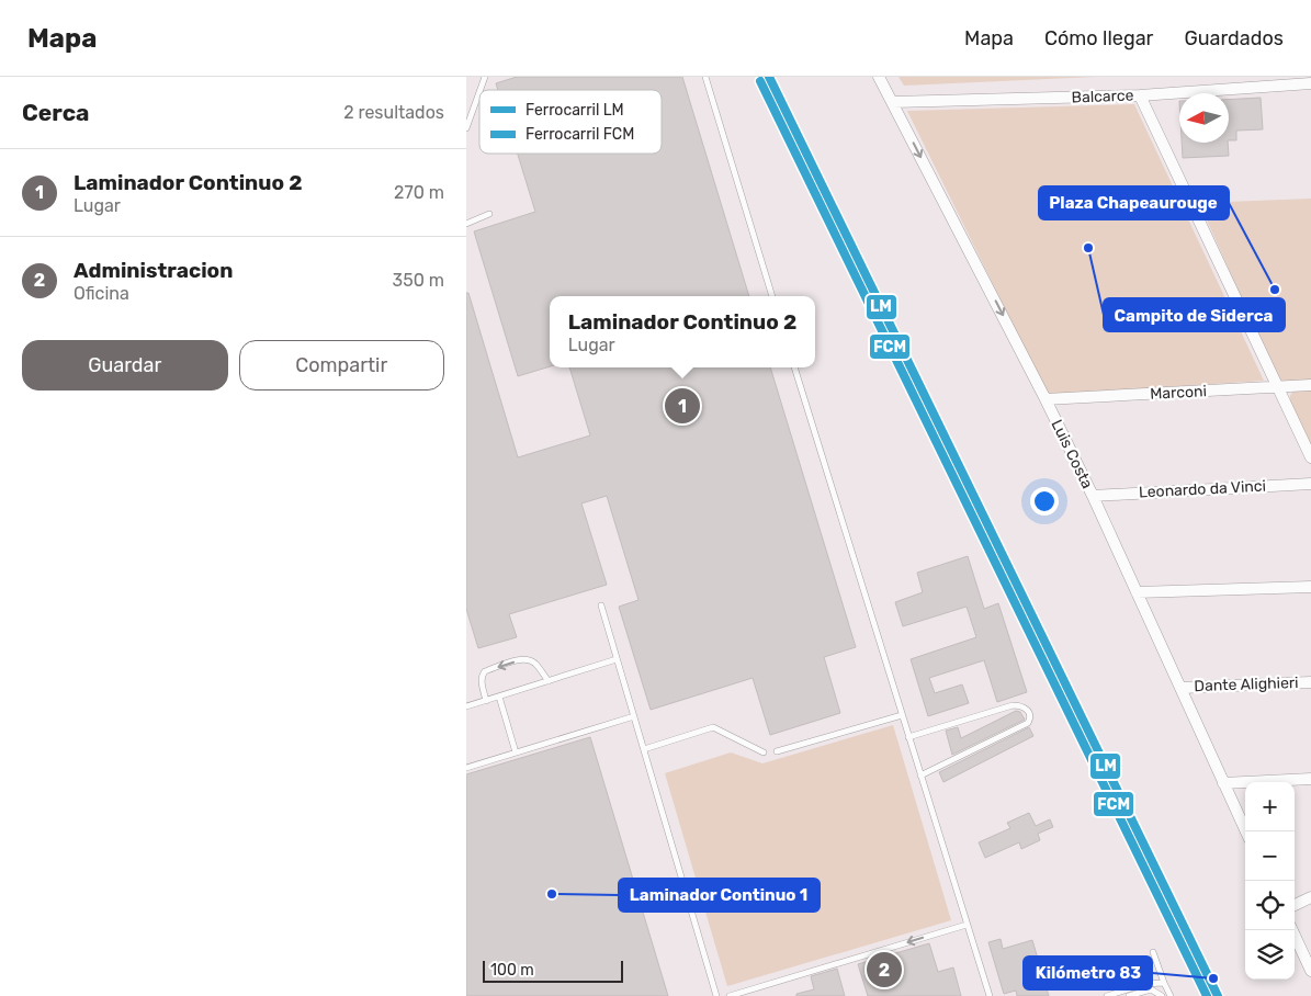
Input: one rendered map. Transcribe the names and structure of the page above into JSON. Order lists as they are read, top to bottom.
{
  "streets": {
    "street": [
      "Balcarce",
      "Marconi",
      "Luis Costa",
      "Leonardo da Vinci",
      "Dante Alighieri"
    ]
  },
  "crossings": [
    ["Balcarce", "Luis Costa"],
    ["Marconi", "Luis Costa"],
    ["Luis Costa", "Leonardo da Vinci"],
    ["Luis Costa", "Dante Alighieri"]
  ],
  "one_way": ["Luis Costa"],
  "places": [
    "Campito de Siderca",
    "Plaza Chapeaurouge",
    "Laminador Continuo 1",
    "Kilómetro 83"
  ],
  "lines": ["rail line LM", "rail line FCM"],
  "legend": ["Ferrocarril LM", "Ferrocarril FCM"],
  "scale_bar": "100 m",
  "north": "left",
  "page": {
    "header": "Mapa",
    "nav": ["Mapa", "Cómo llegar", "Guardados"],
    "heading": ["Cerca", "2 resultados"],
    "list": [
      {
        "mark": "1",
        "name": "Laminador Continuo 2",
        "note": "Lugar",
        "value": "270 m"
      },
      {
        "mark": "2",
        "name": "Administracion",
        "note": "Oficina",
        "value": "350 m"
      }
    ],
    "popup": ["Laminador Continuo 2", "Lugar"],
    "buttons": ["Guardar", "Compartir"],
    "pins": ["1", "2"],
    "map_buttons": ["+", "−"],
    "scale": "100 m"
  }
}
